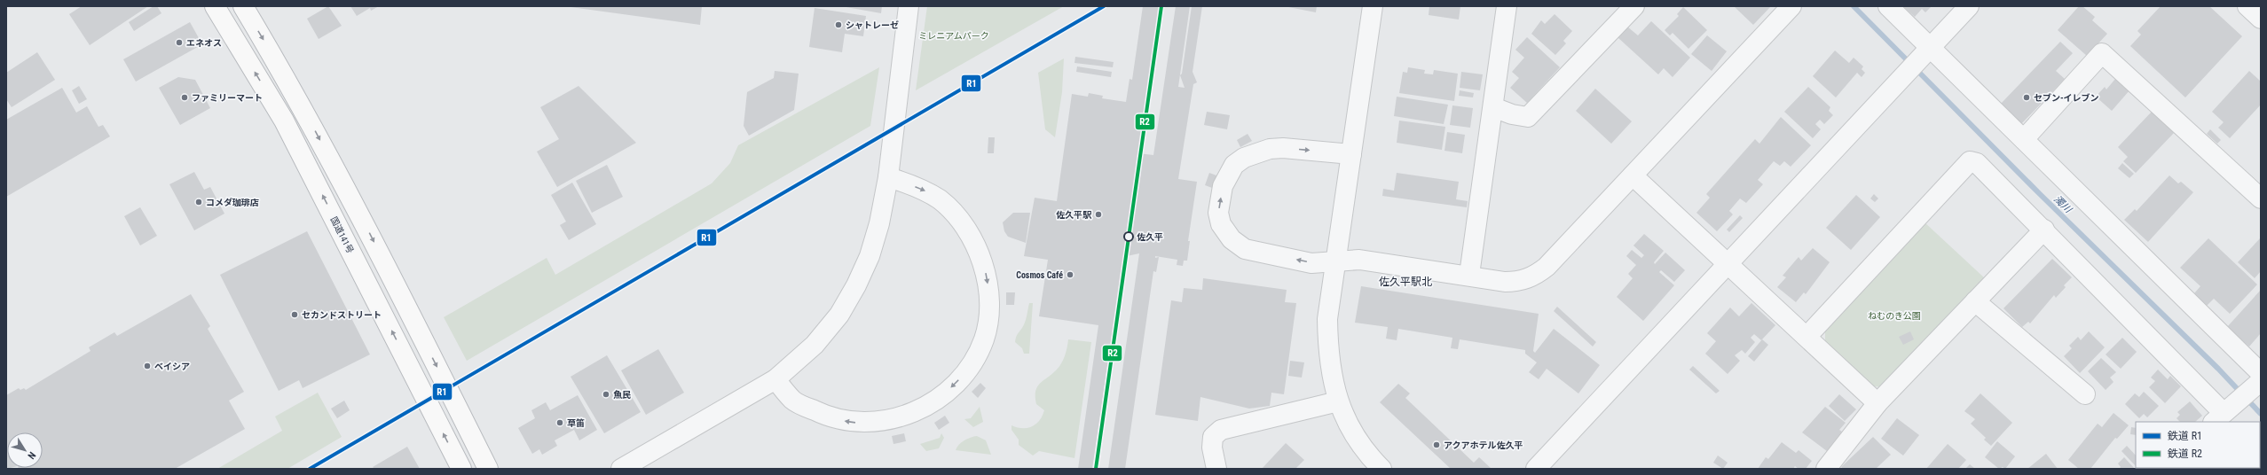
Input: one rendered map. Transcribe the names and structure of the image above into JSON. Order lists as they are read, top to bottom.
{
  "streets": {
    "highway": ["国道141号"]
  },
  "districts": ["佐久平駅北"],
  "water": ["濁川"],
  "parks": ["ミレニアムパーク", "ねむのき公園"],
  "places": [
    "シャトレーゼ",
    "エネオス",
    "ファミリーマート",
    "セブン-イレブン",
    "コメダ珈琲店",
    "佐久平駅",
    "佐久平",
    "Cosmos Café",
    "セカンドストリート",
    "ベイシア",
    "魚民",
    "草笛",
    "アクアホテル佐久平"
  ],
  "lines": ["rail line R1", "rail line R2"],
  "legend": ["鉄道 R1", "鉄道 R2"],
  "north": "bottom right"
}
